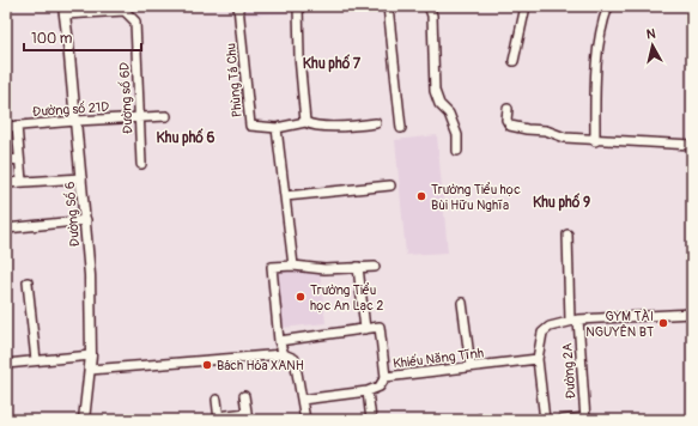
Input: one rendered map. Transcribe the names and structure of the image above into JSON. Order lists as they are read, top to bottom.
{
  "streets": {
    "street": [
      "Phùng Tá Chu",
      "Đường số 6D",
      "Đường số 21D",
      "Đường Số 6",
      "Khiếu Năng Tĩnh",
      "Đường 2A"
    ]
  },
  "crossings": [
    ["Đường số 6D", "Đường số 21D"],
    ["Đường số 6D", "Đường Số 6"],
    ["Đường số 21D", "Đường Số 6"]
  ],
  "districts": ["Khu phố 7", "Khu phố 6", "Khu phố 9"],
  "places": [
    "Trường Tiểu học Bùi Hữu Nghĩa",
    "Trường Tiểu học An Lạc 2",
    "GYM TÀI NGUYÊN BT",
    "Bách Hóa XANH"
  ],
  "scale_bar": "100 m",
  "north": "top"
}
